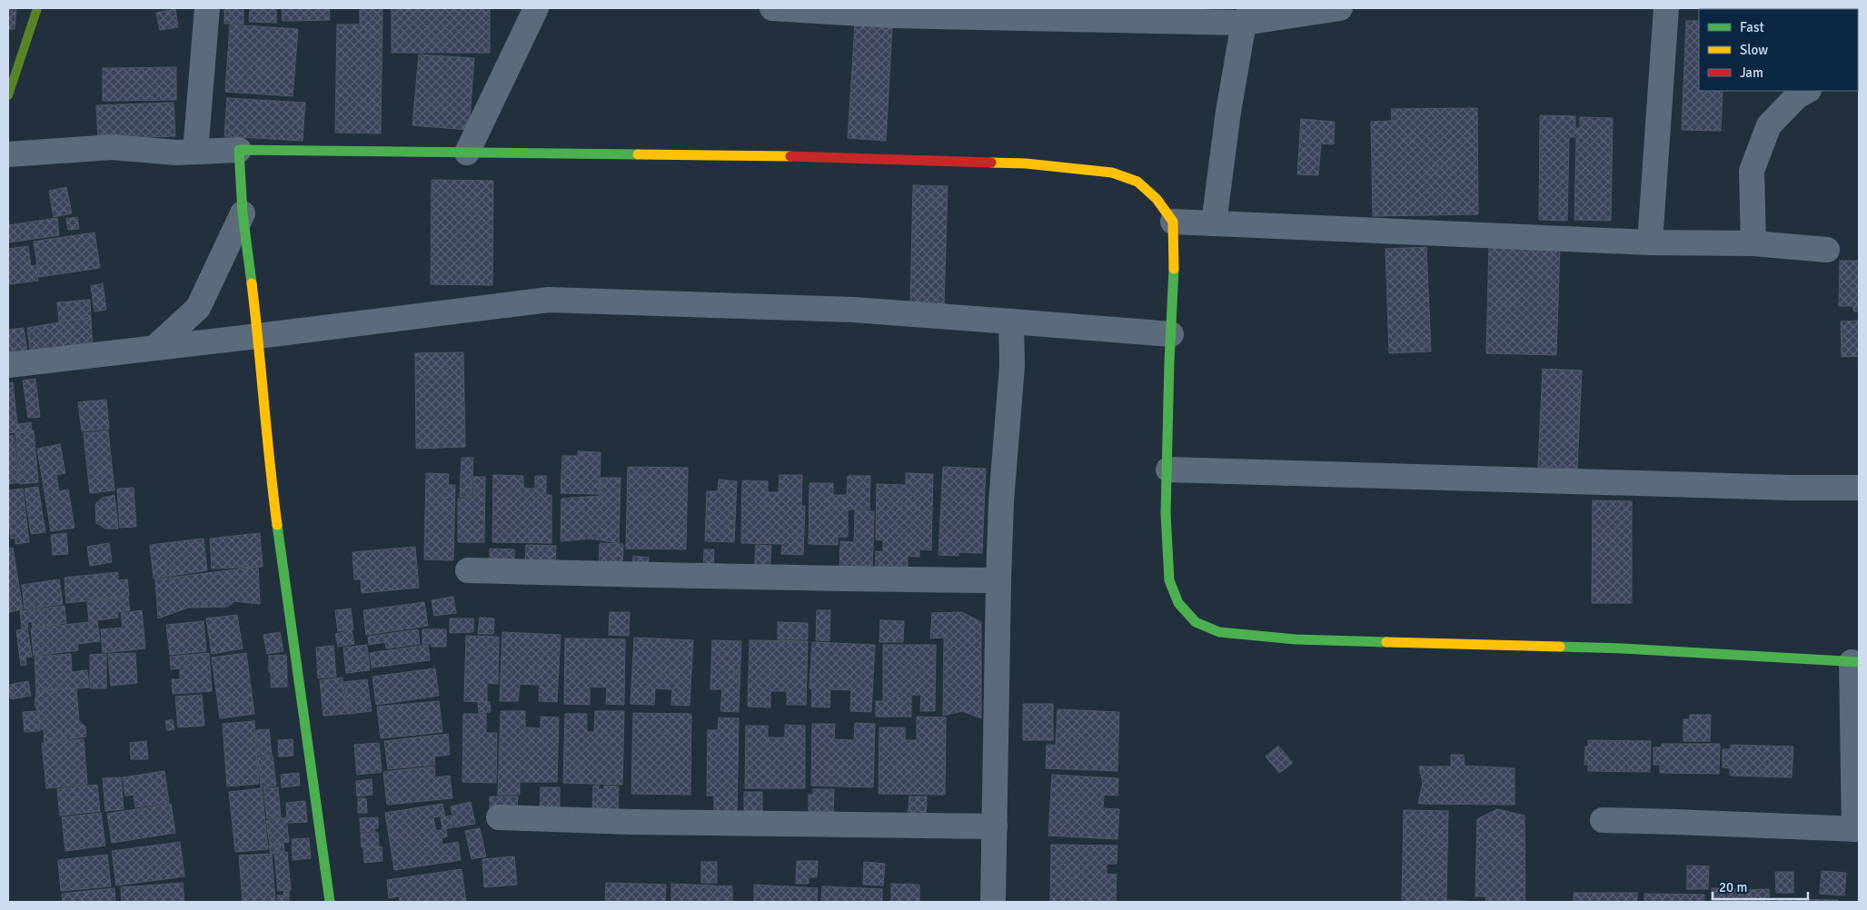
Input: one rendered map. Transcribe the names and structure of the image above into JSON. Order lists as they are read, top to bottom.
{
  "legend": ["Fast", "Slow", "Jam"],
  "scale_bar": "20 m"
}
